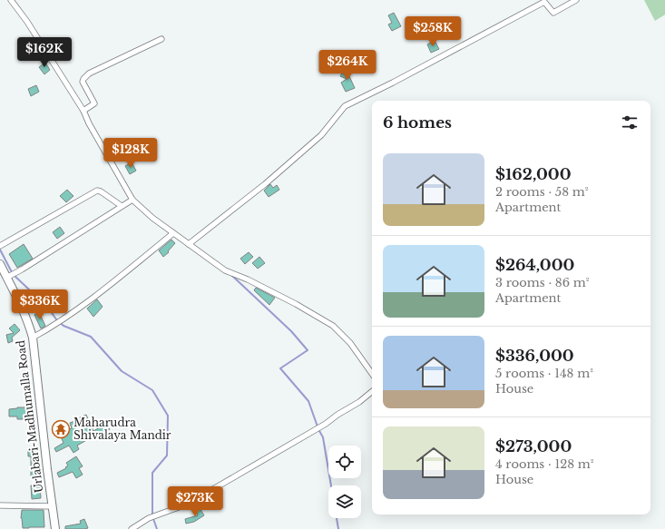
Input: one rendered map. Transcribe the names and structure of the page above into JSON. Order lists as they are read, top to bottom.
{
  "streets": {
    "main road": ["Urlabari-Madhumalla Road"]
  },
  "places": {
    "temple": ["Maharudra Shivalaya Mandir"]
  },
  "page": {
    "price": [
      "$258K",
      "$162K",
      "$264K",
      "$128K",
      "$336K",
      "$273K"
    ],
    "heading": "6 homes",
    "list": [
      {
        "name": "$162,000",
        "note": "2 rooms · 58 m² · Apartment"
      },
      {
        "name": "$264,000",
        "note": "3 rooms · 86 m² · Apartment"
      },
      {
        "name": "$336,000",
        "note": "5 rooms · 148 m² · House"
      },
      {
        "name": "$273,000",
        "note": "4 rooms · 128 m² · House"
      }
    ]
  }
}
